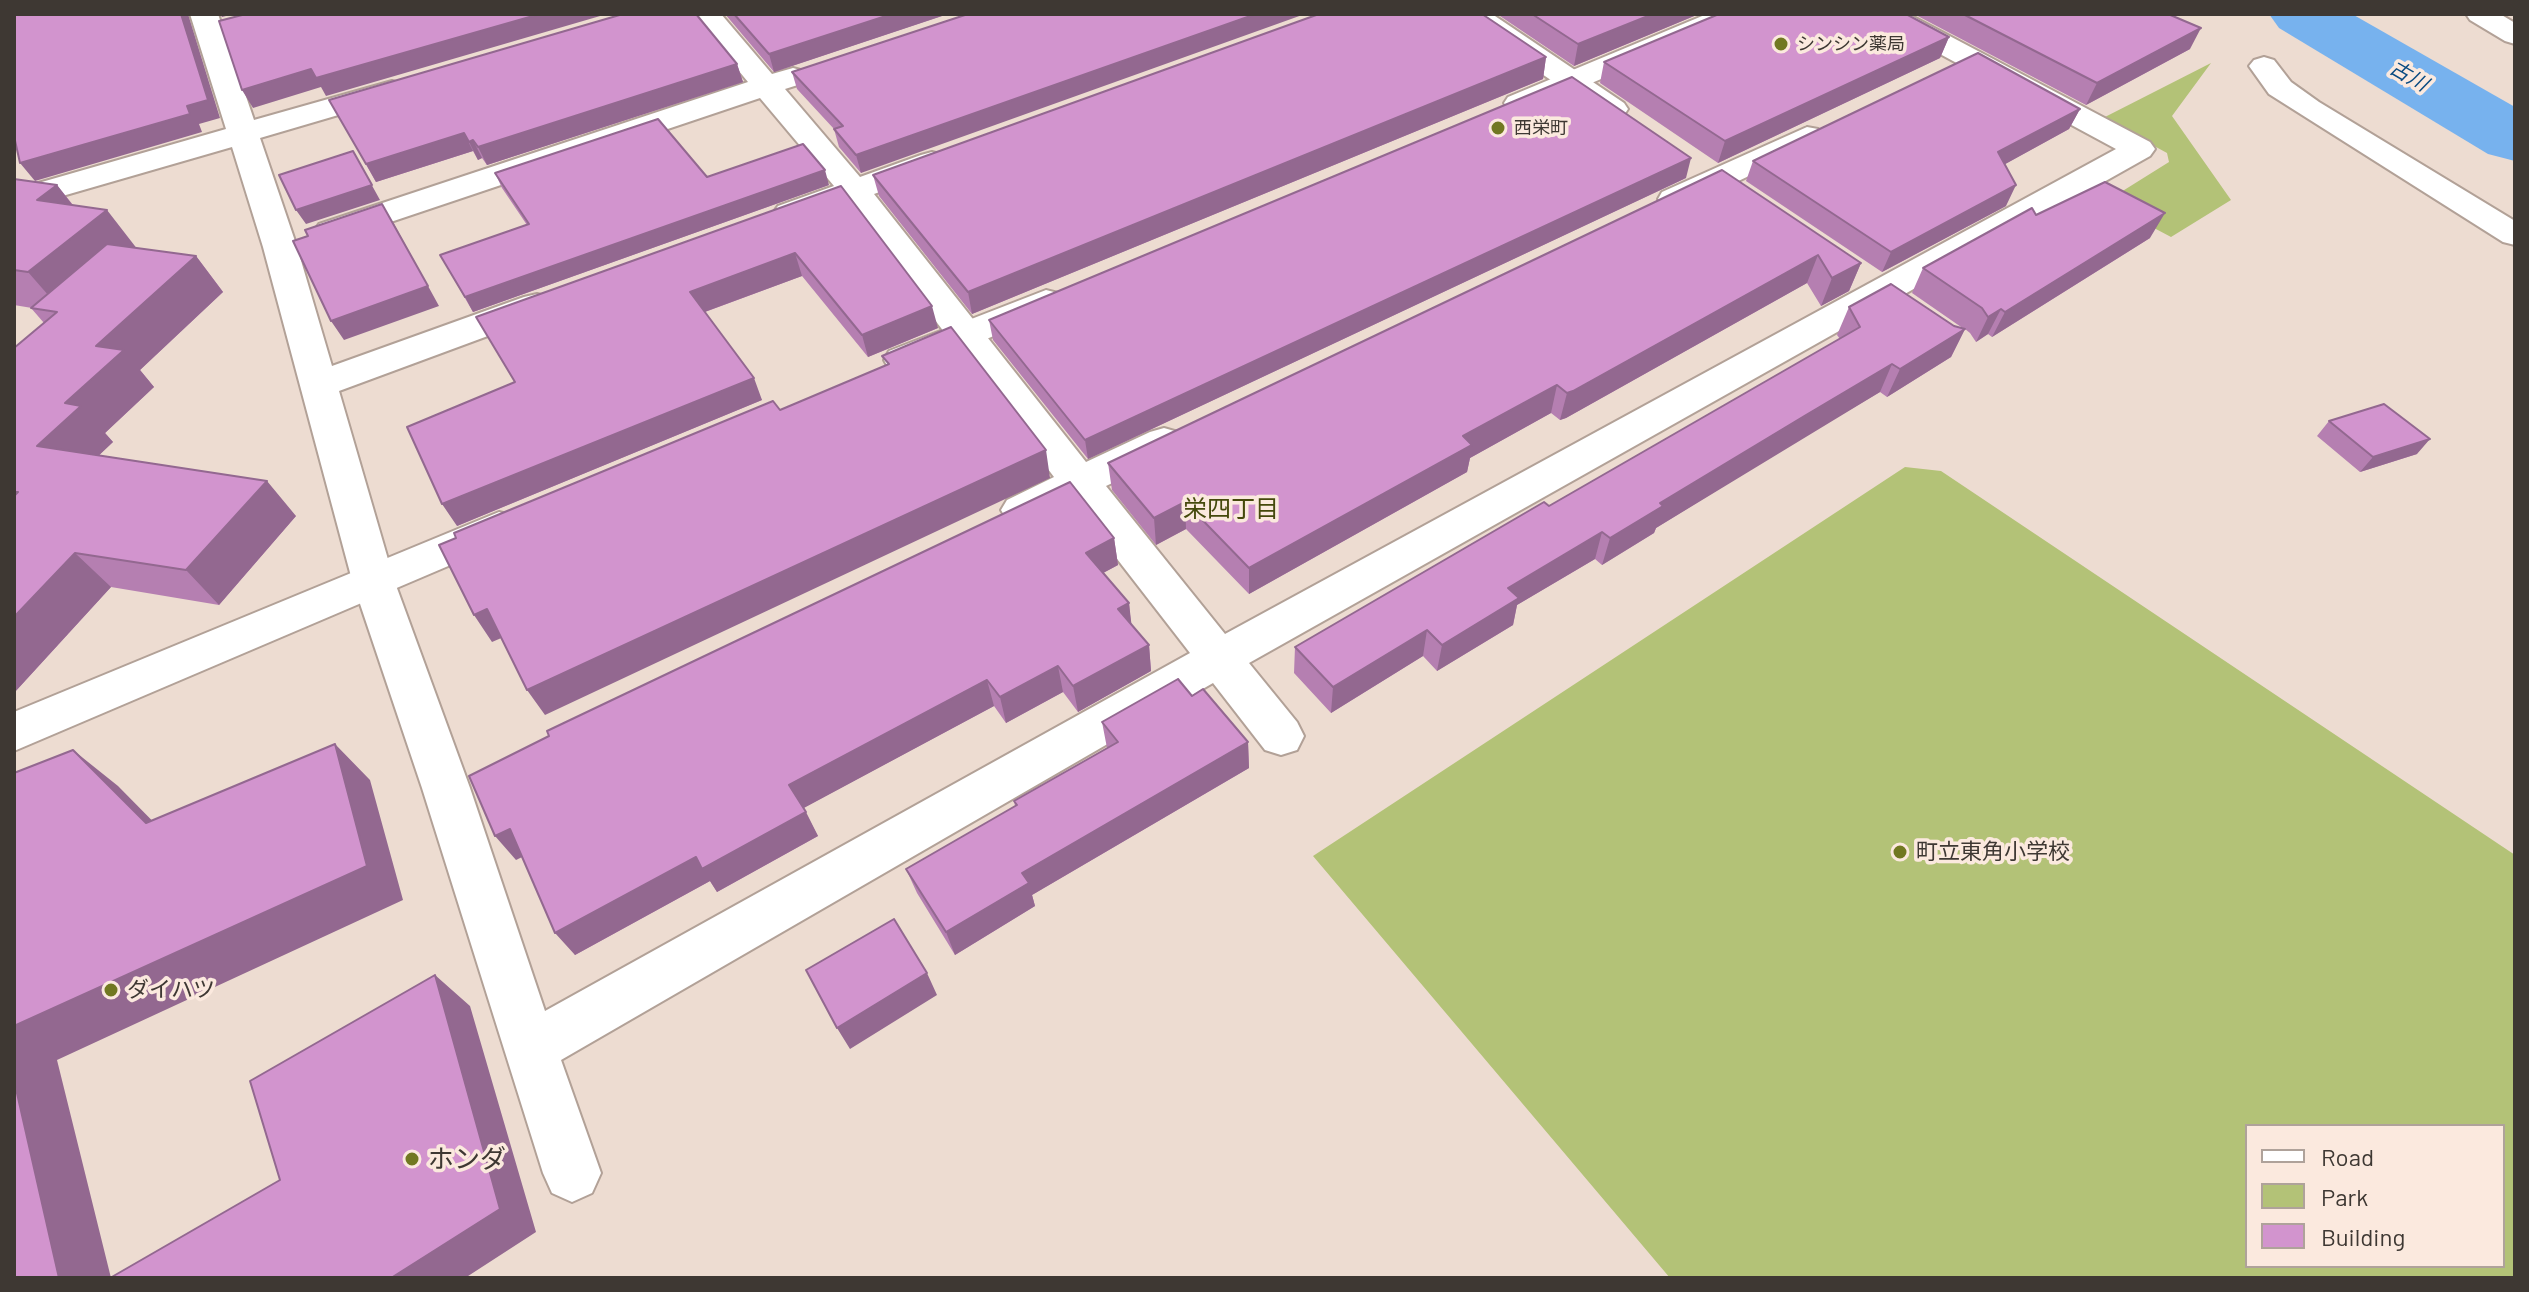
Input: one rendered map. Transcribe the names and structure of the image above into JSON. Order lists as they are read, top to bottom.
{
  "districts": ["栄四丁目"],
  "water": ["古川"],
  "places": [
    "シンシン薬局",
    "西栄町",
    "町立東角小学校",
    "ダイハツ",
    "ホンダ"
  ],
  "legend": ["Road", "Park", "Building"]
}
